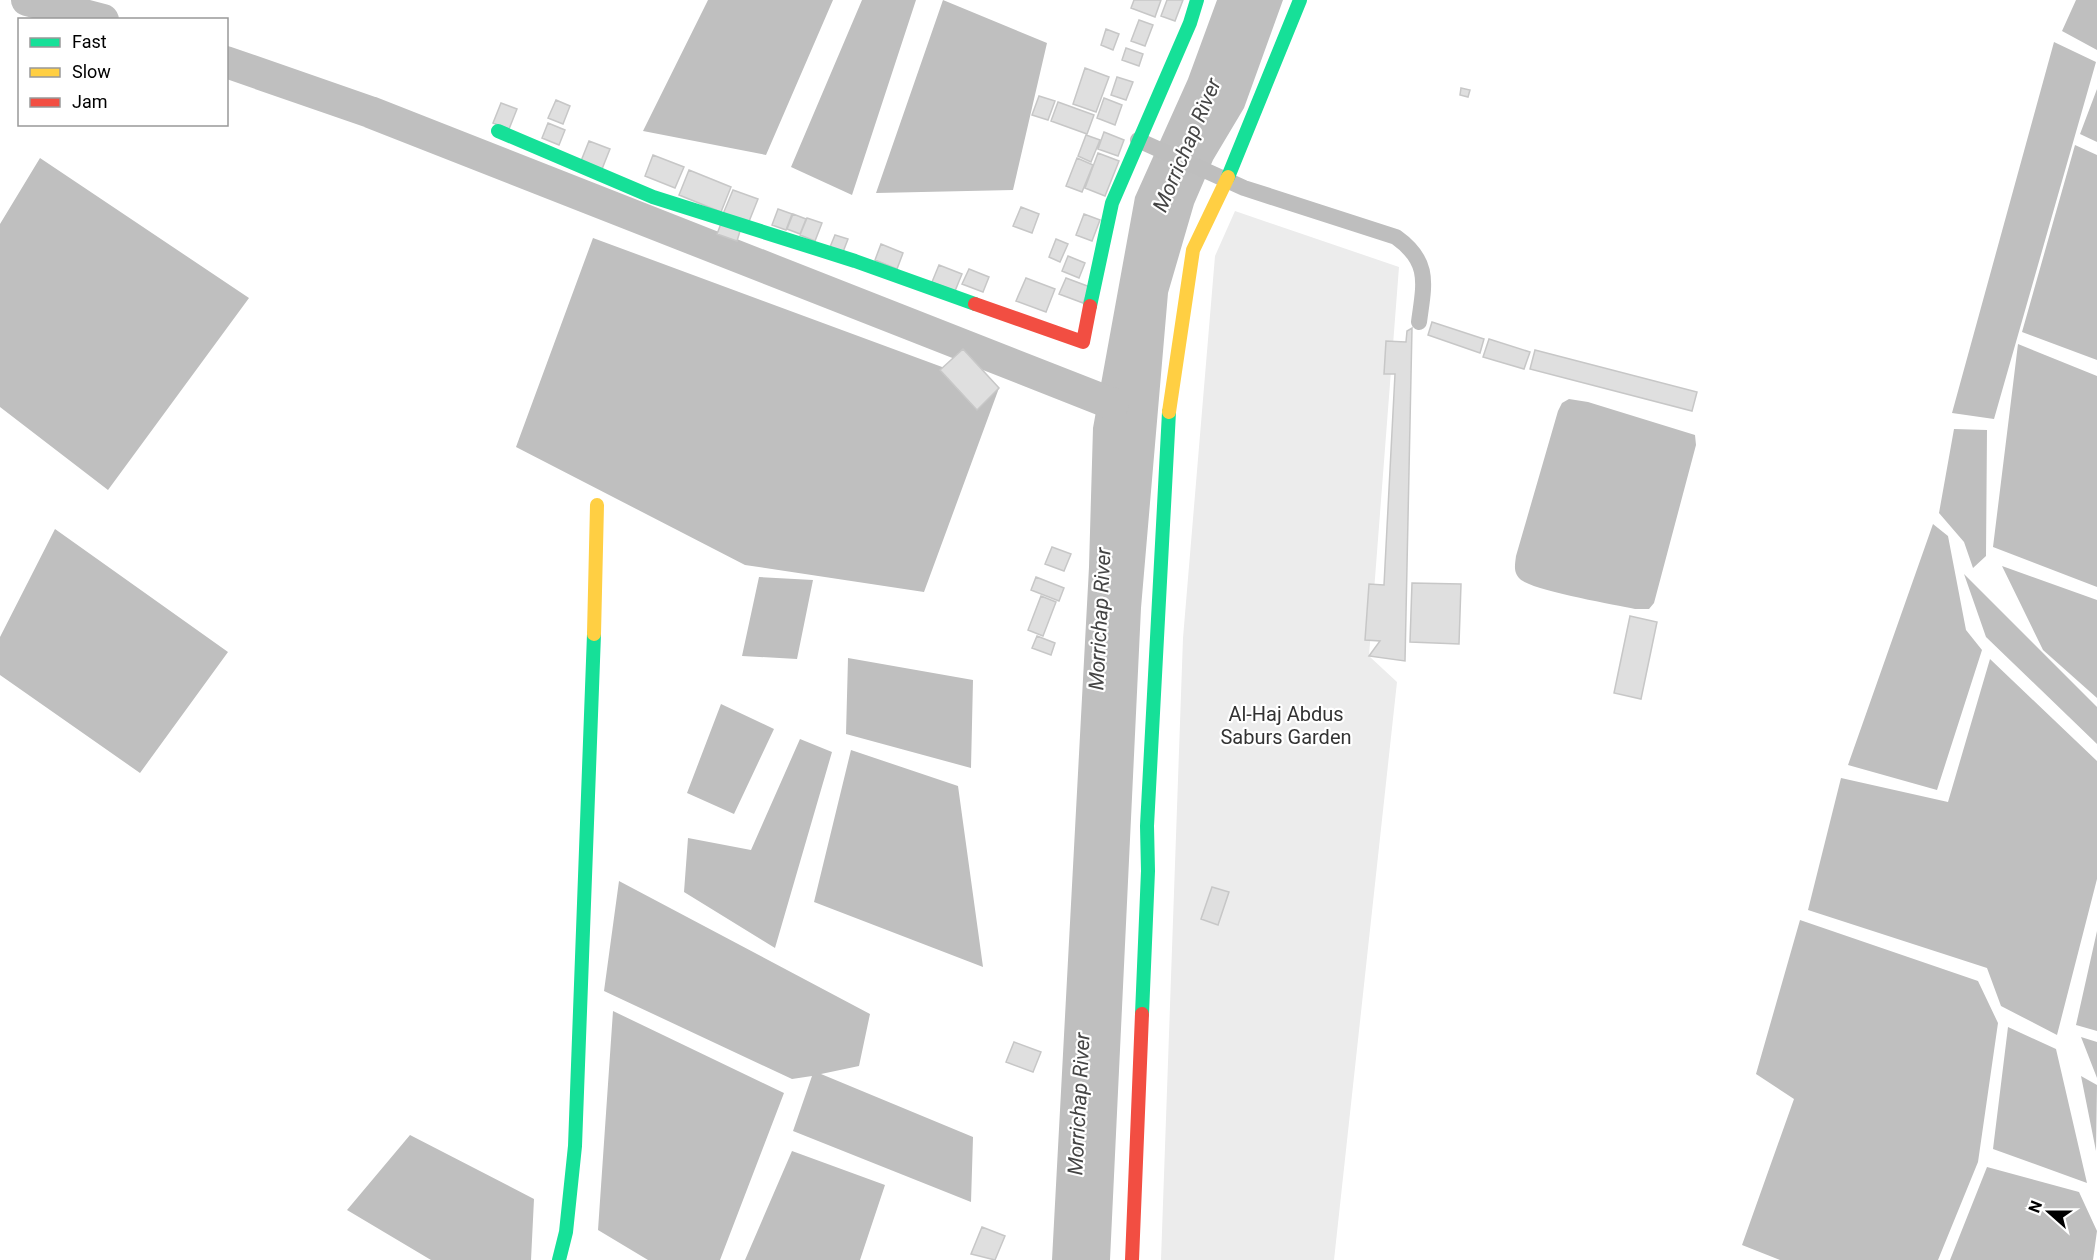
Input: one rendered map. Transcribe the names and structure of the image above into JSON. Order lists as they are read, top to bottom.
{
  "water": ["Morrichap River"],
  "parks": ["Al-Haj Abdus Saburs Garden"],
  "legend": ["Fast", "Slow", "Jam"],
  "north": "left"
}
